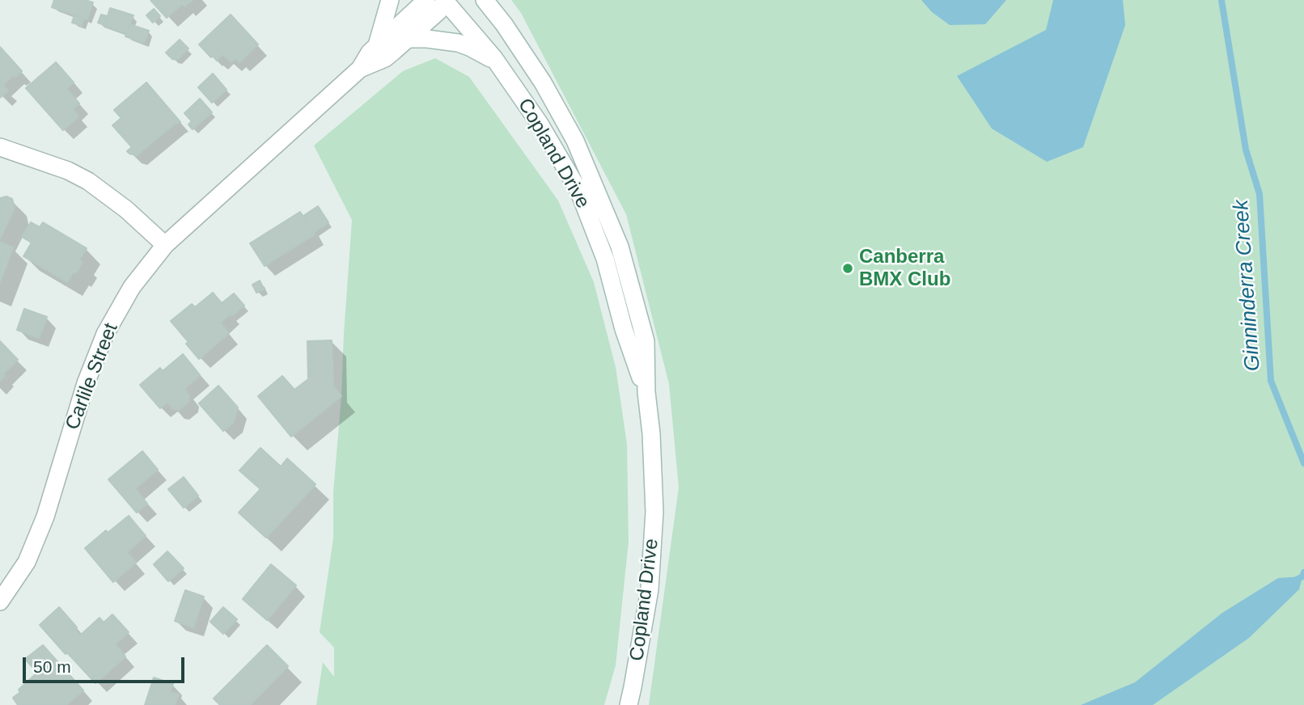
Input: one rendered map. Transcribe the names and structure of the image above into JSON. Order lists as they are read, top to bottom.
{
  "streets": {
    "main road": ["Copland Drive", "Carlile Street"]
  },
  "crossings": [
    ["Copland Drive", "Carlile Street"]
  ],
  "water": ["Ginninderra Creek"],
  "places": ["Canberra BMX Club"],
  "scale_bar": "50 m"
}
